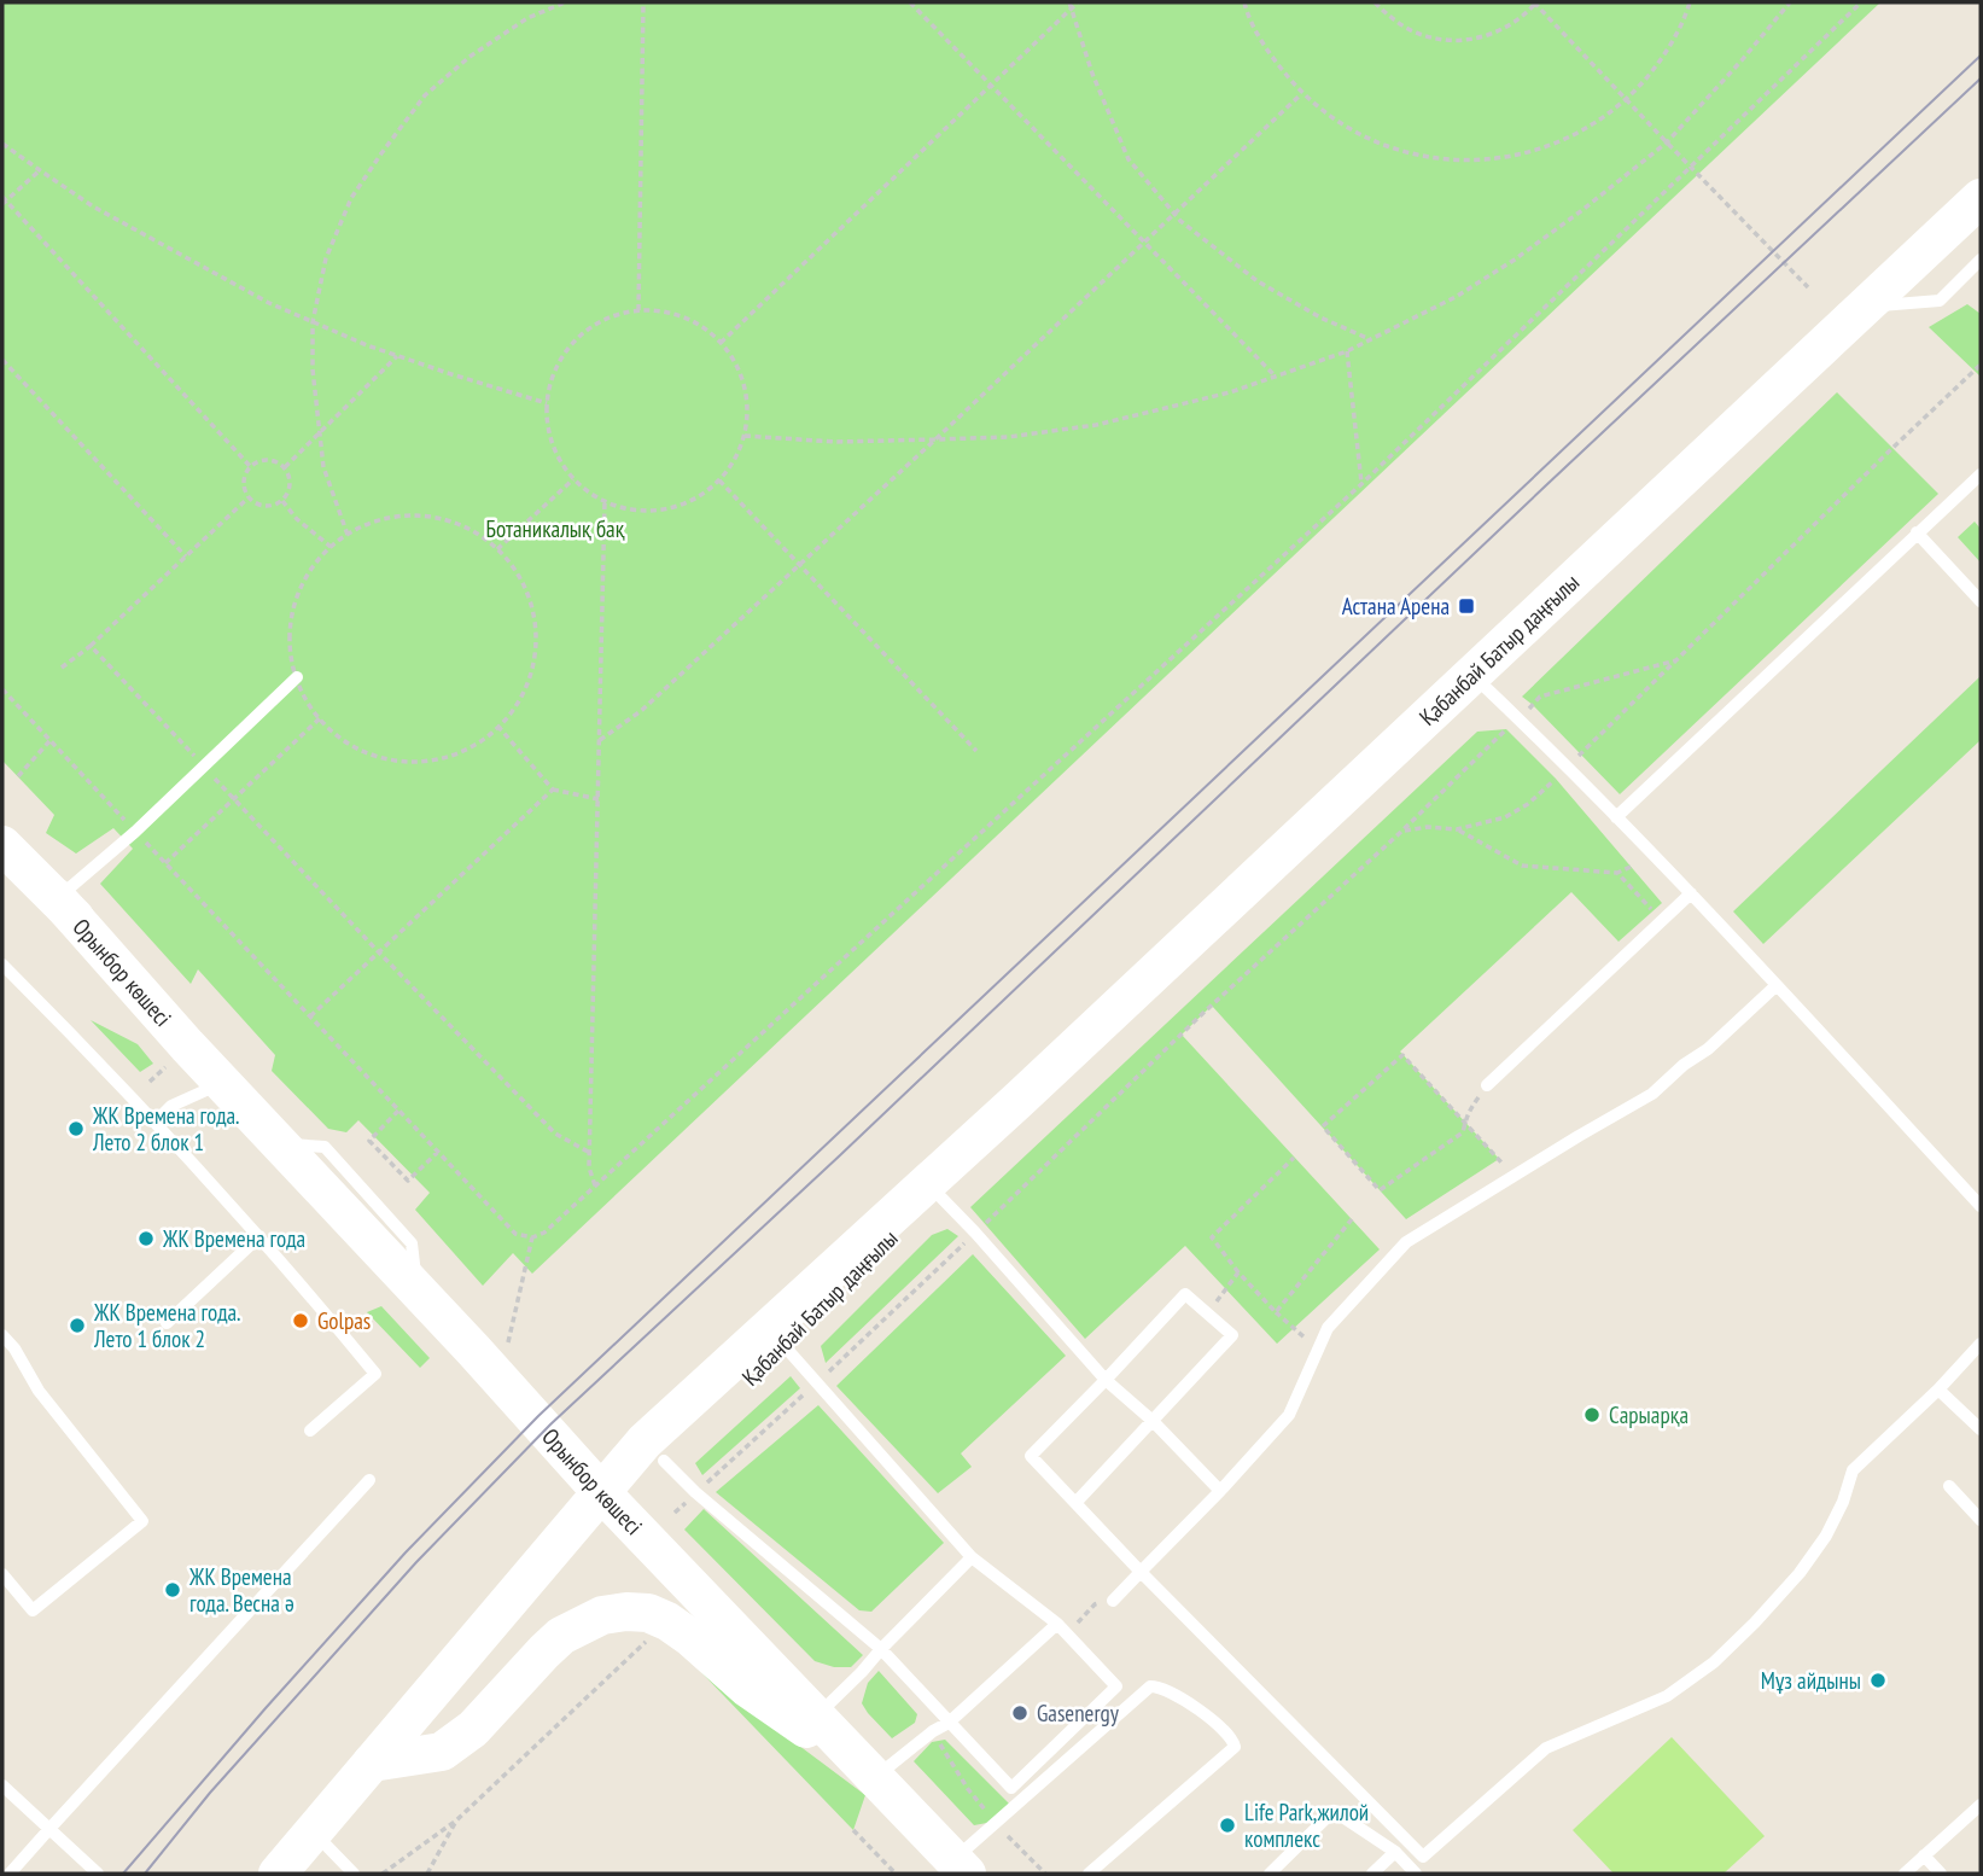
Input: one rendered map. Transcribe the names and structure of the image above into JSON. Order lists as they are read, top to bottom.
{
  "streets": {
    "main road": ["Қабанбай Батыр даңғылы", "Орынбор көшесі"]
  },
  "crossings": [
    ["Қабанбай Батыр даңғылы", "Орынбор көшесі"]
  ],
  "parks": ["Ботаникалық бақ"],
  "places": {
    "transit": ["Астана Арена"],
    "other": [
      "ЖК Времена года. Лето 2 блок 1",
      "ЖК Времена года",
      "Golpas",
      "ЖК Времена года. Лето 1 блок 2",
      "Сарыарқа",
      "ЖК Времена года. Весна ә",
      "Мұз айдыны",
      "Gasenergy",
      "Life Park,жилой комплекс"
    ]
  }
}
